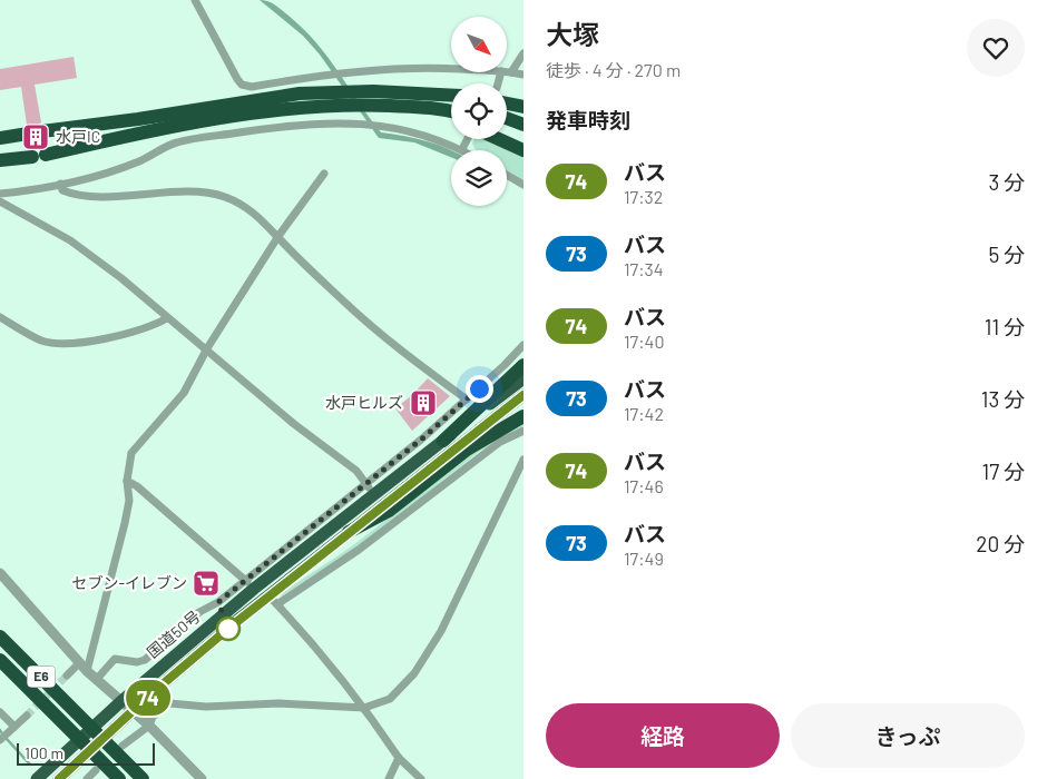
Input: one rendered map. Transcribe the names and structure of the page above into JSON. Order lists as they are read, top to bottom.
{
  "streets": {
    "highway": ["国道50号", "E6"]
  },
  "places": {
    "building": ["水戸IC", "水戸ヒルズ"],
    "supermarket": ["セブン-イレブン"]
  },
  "lines": ["bus line 74"],
  "scale_bar": "100 m",
  "north": "bottom right",
  "page": {
    "on_map": "74",
    "heading": [
      ["大塚", "徒歩 · 4 分 · 270 m"],
      "発車時刻"
    ],
    "list": [
      {
        "mark": "74",
        "name": "バス",
        "note": "17:32",
        "value": "3 分"
      },
      {
        "mark": "73",
        "name": "バス",
        "note": "17:34",
        "value": "5 分"
      },
      {
        "mark": "74",
        "name": "バス",
        "note": "17:40",
        "value": "11 分"
      },
      {
        "mark": "73",
        "name": "バス",
        "note": "17:42",
        "value": "13 分"
      },
      {
        "mark": "74",
        "name": "バス",
        "note": "17:46",
        "value": "17 分"
      },
      {
        "mark": "73",
        "name": "バス",
        "note": "17:49",
        "value": "20 分"
      }
    ],
    "buttons": ["経路", "きっぷ"],
    "scale": "100 m"
  }
}
